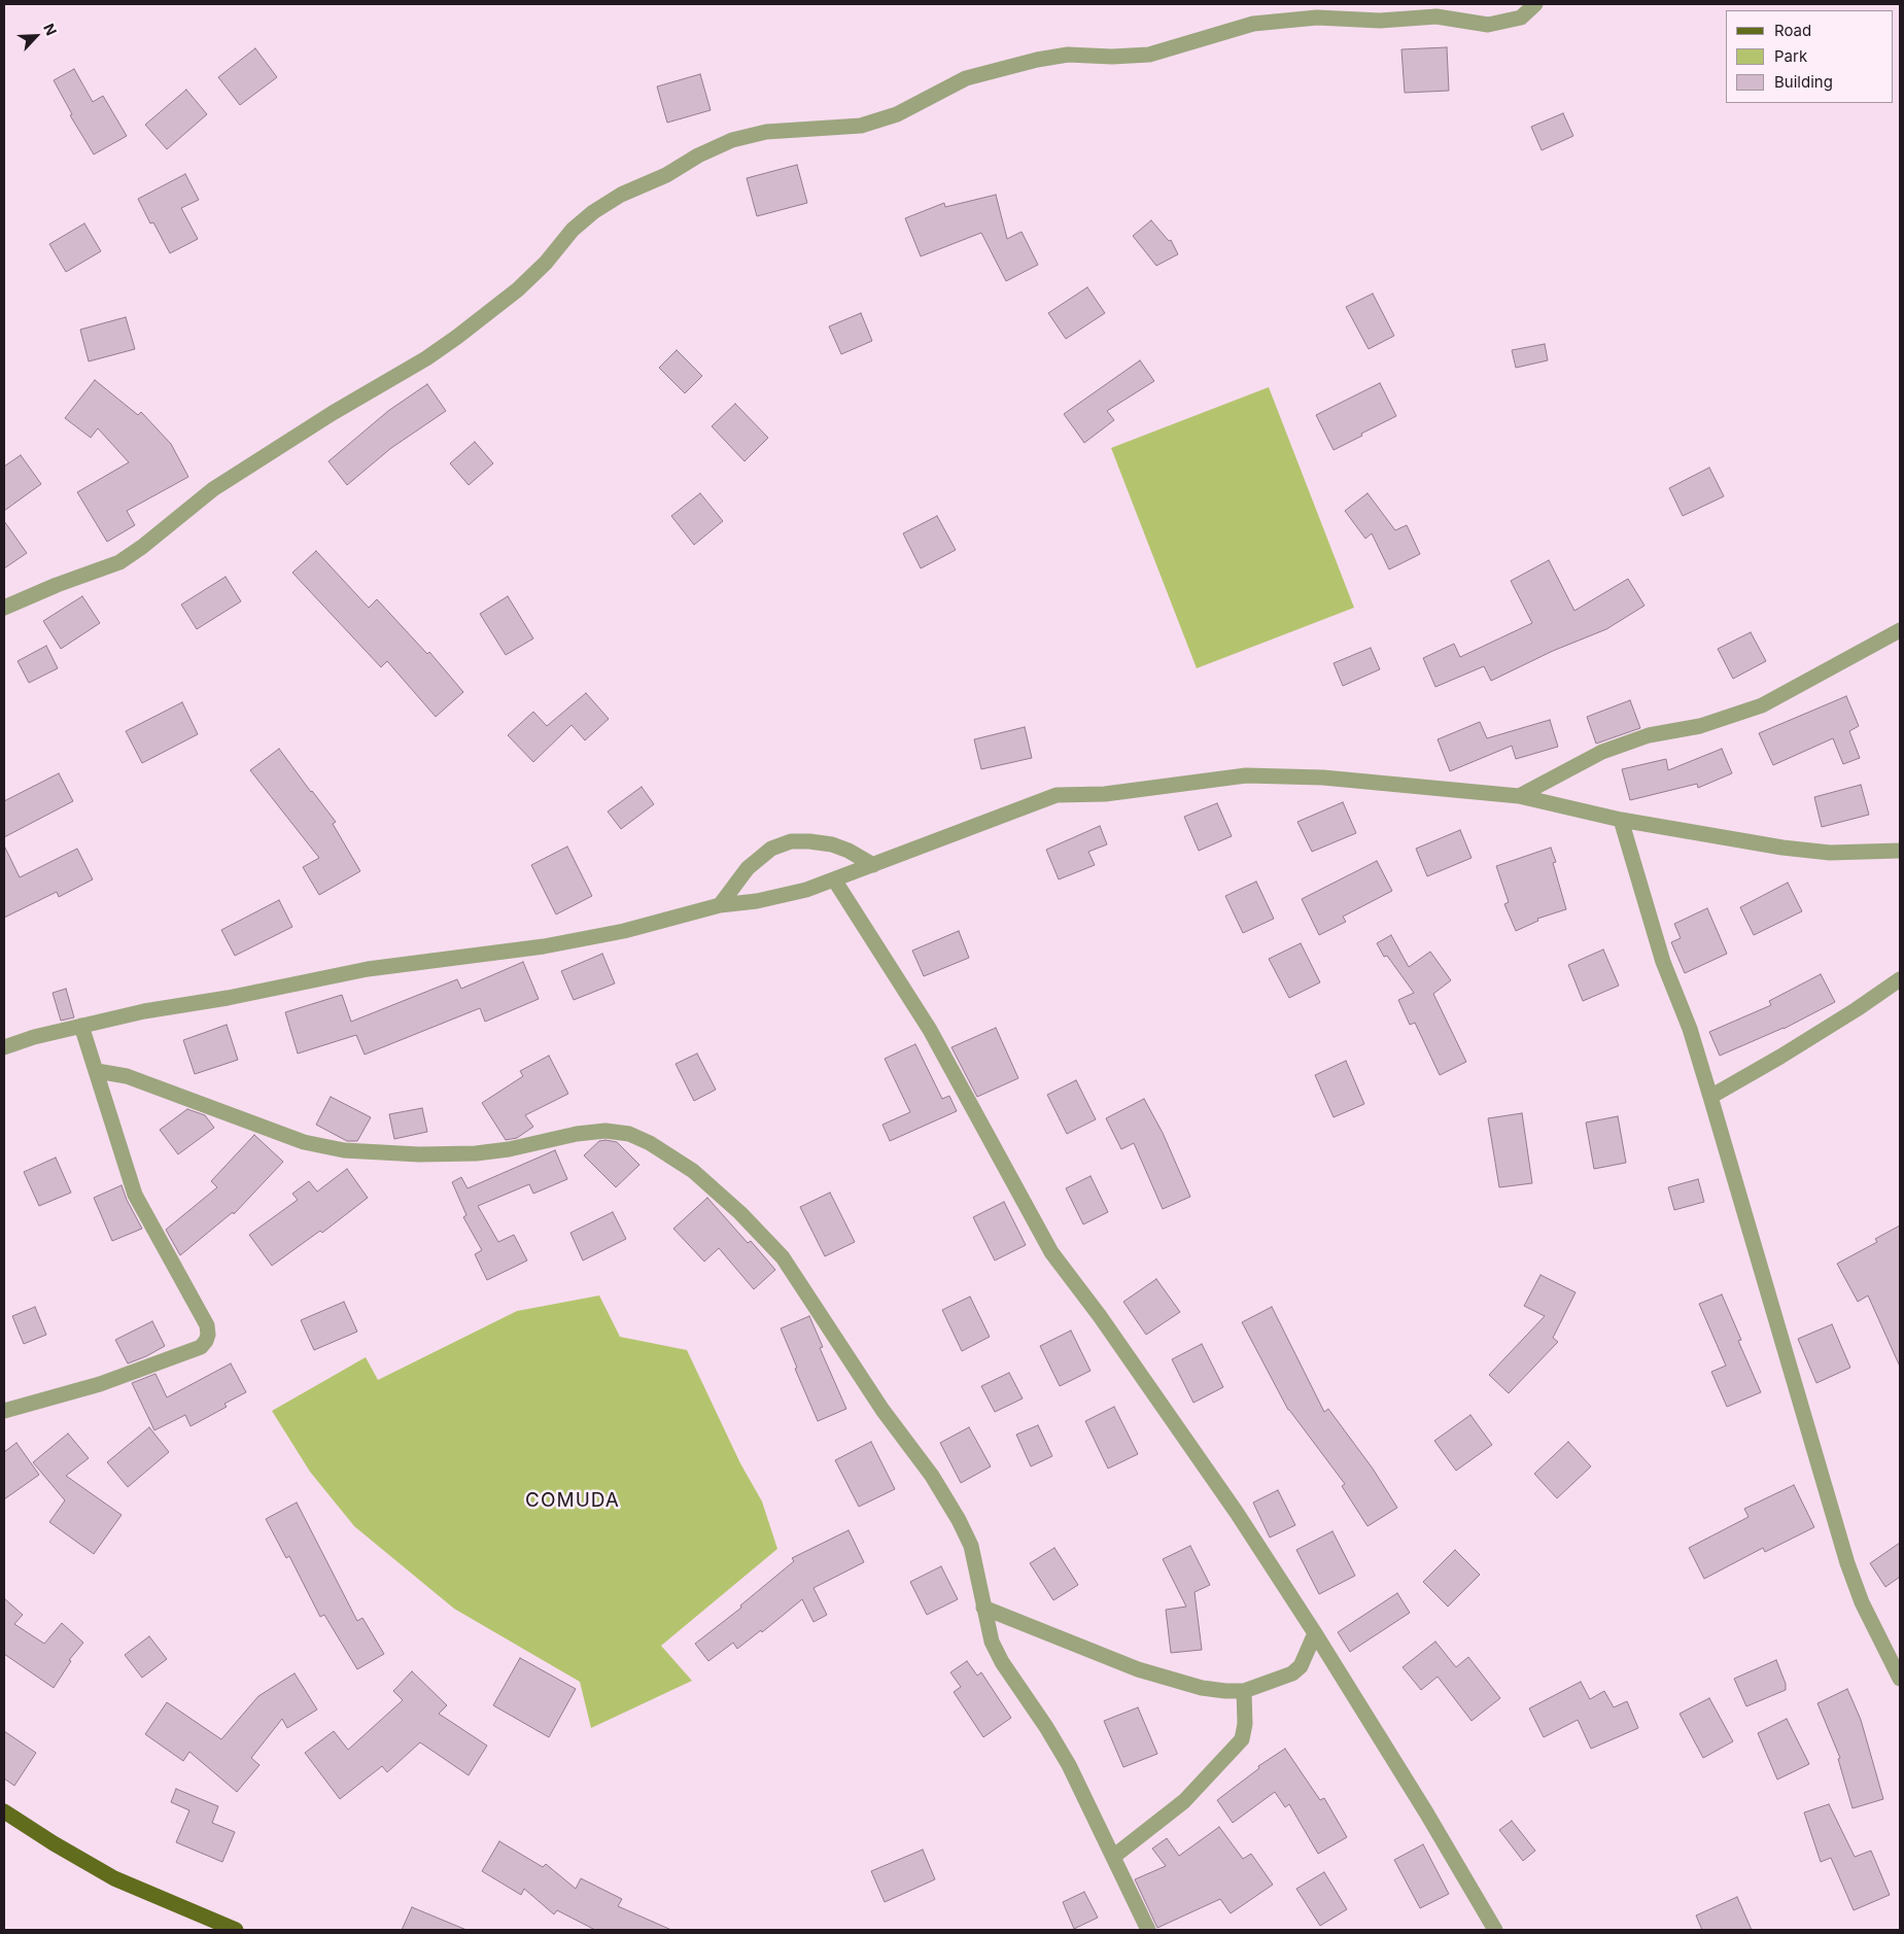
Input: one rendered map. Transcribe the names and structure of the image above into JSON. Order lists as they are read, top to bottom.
{
  "districts": ["COMUDA"],
  "legend": ["Road", "Park", "Building"],
  "north": "top right"
}
